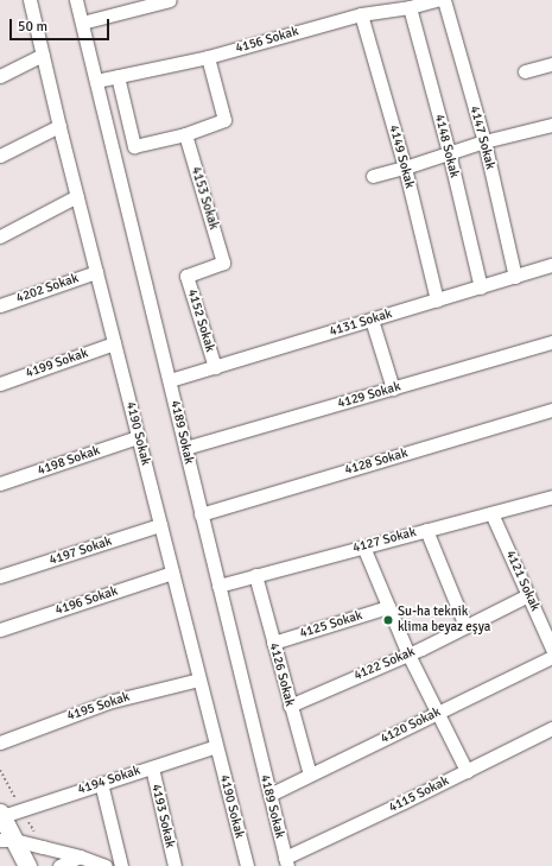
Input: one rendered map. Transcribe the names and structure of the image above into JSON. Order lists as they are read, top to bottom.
{
  "streets": {
    "street": [
      "4156 Sokak",
      "4147 Sokak",
      "4148 Sokak",
      "4149 Sokak",
      "4153 Sokak",
      "4202 Sokak",
      "4152 Sokak",
      "4131 Sokak",
      "4199 Sokak",
      "4129 Sokak",
      "4189 Sokak",
      "4190 Sokak",
      "4198 Sokak",
      "4128 Sokak",
      "4127 Sokak",
      "4197 Sokak",
      "4121 Sokak",
      "4196 Sokak",
      "4125 Sokak",
      "4122 Sokak",
      "4126 Sokak",
      "4195 Sokak",
      "4120 Sokak",
      "4194 Sokak",
      "4115 Sokak",
      "4193 Sokak"
    ]
  },
  "crossings": [
    ["4156 Sokak", "4148 Sokak"],
    ["4156 Sokak", "4149 Sokak"],
    ["4156 Sokak", "4189 Sokak"],
    ["4147 Sokak", "4131 Sokak"],
    ["4148 Sokak", "4131 Sokak"],
    ["4149 Sokak", "4131 Sokak"],
    ["4153 Sokak", "4152 Sokak"],
    ["4202 Sokak", "4190 Sokak"],
    ["4152 Sokak", "4131 Sokak"],
    ["4131 Sokak", "4189 Sokak"],
    ["4199 Sokak", "4190 Sokak"],
    ["4129 Sokak", "4189 Sokak"],
    ["4189 Sokak", "4128 Sokak"],
    ["4189 Sokak", "4127 Sokak"],
    ["4189 Sokak", "4120 Sokak"],
    ["4189 Sokak", "4115 Sokak"],
    ["4190 Sokak", "4198 Sokak"],
    ["4190 Sokak", "4197 Sokak"],
    ["4190 Sokak", "4196 Sokak"],
    ["4190 Sokak", "4195 Sokak"],
    ["4190 Sokak", "4194 Sokak"],
    ["4127 Sokak", "4121 Sokak"],
    ["4127 Sokak", "4126 Sokak"],
    ["4121 Sokak", "4122 Sokak"],
    ["4125 Sokak", "4126 Sokak"],
    ["4122 Sokak", "4126 Sokak"],
    ["4126 Sokak", "4120 Sokak"],
    ["4194 Sokak", "4193 Sokak"]
  ],
  "places": ["Su-ha teknik klima beyaz eşya"],
  "scale_bar": "50 m"
}
